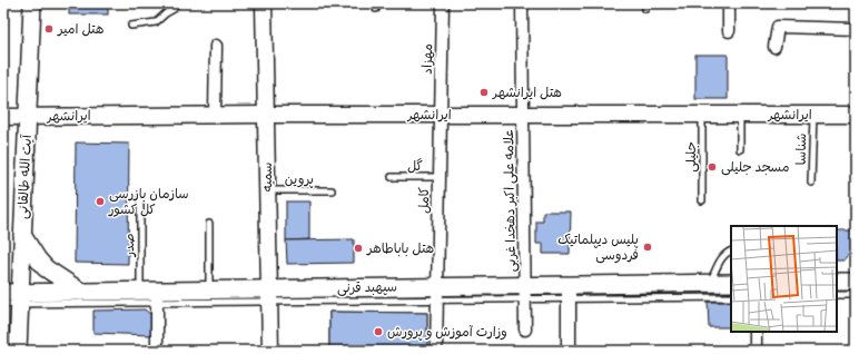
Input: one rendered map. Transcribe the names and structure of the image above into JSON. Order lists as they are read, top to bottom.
{
  "streets": {
    "main road": [
      "ایرانشهر",
      "آیت الله طالقانی",
      "سمیه",
      "سپهبد قرنی"
    ],
    "street": ["مهزاد", "کامل", "علامه علی اکبر دهخدا غربی"],
    "lane": [
      "شناسا",
      "جلیلی",
      "گل",
      "پروین",
      "صدر"
    ]
  },
  "crossings": [
    ["مهزاد", "ایرانشهر"],
    ["مهزاد", "کامل"],
    ["ایرانشهر", "شناسا"],
    ["ایرانشهر", "جلیلی"],
    ["ایرانشهر", "آیت الله طالقانی"],
    ["ایرانشهر", "سمیه"],
    ["ایرانشهر", "کامل"],
    ["ایرانشهر", "علامه علی اکبر دهخدا غربی"],
    ["گل", "کامل"],
    ["آیت الله طالقانی", "سپهبد قرنی"],
    ["سمیه", "پروین"],
    ["سمیه", "سپهبد قرنی"],
    ["کامل", "سپهبد قرنی"],
    ["علامه علی اکبر دهخدا غربی", "سپهبد قرنی"],
    ["صدر", "سپهبد قرنی"]
  ],
  "places": [
    "هتل امیر",
    "هتل ایرانشهر",
    "مسجد جلیلی",
    "سازمان بازرسی کل کشور",
    "پلیس دیپلماتیک فردوسی",
    "هتل باباطاهر",
    "وزارت آموزش و پرورش"
  ]
}
